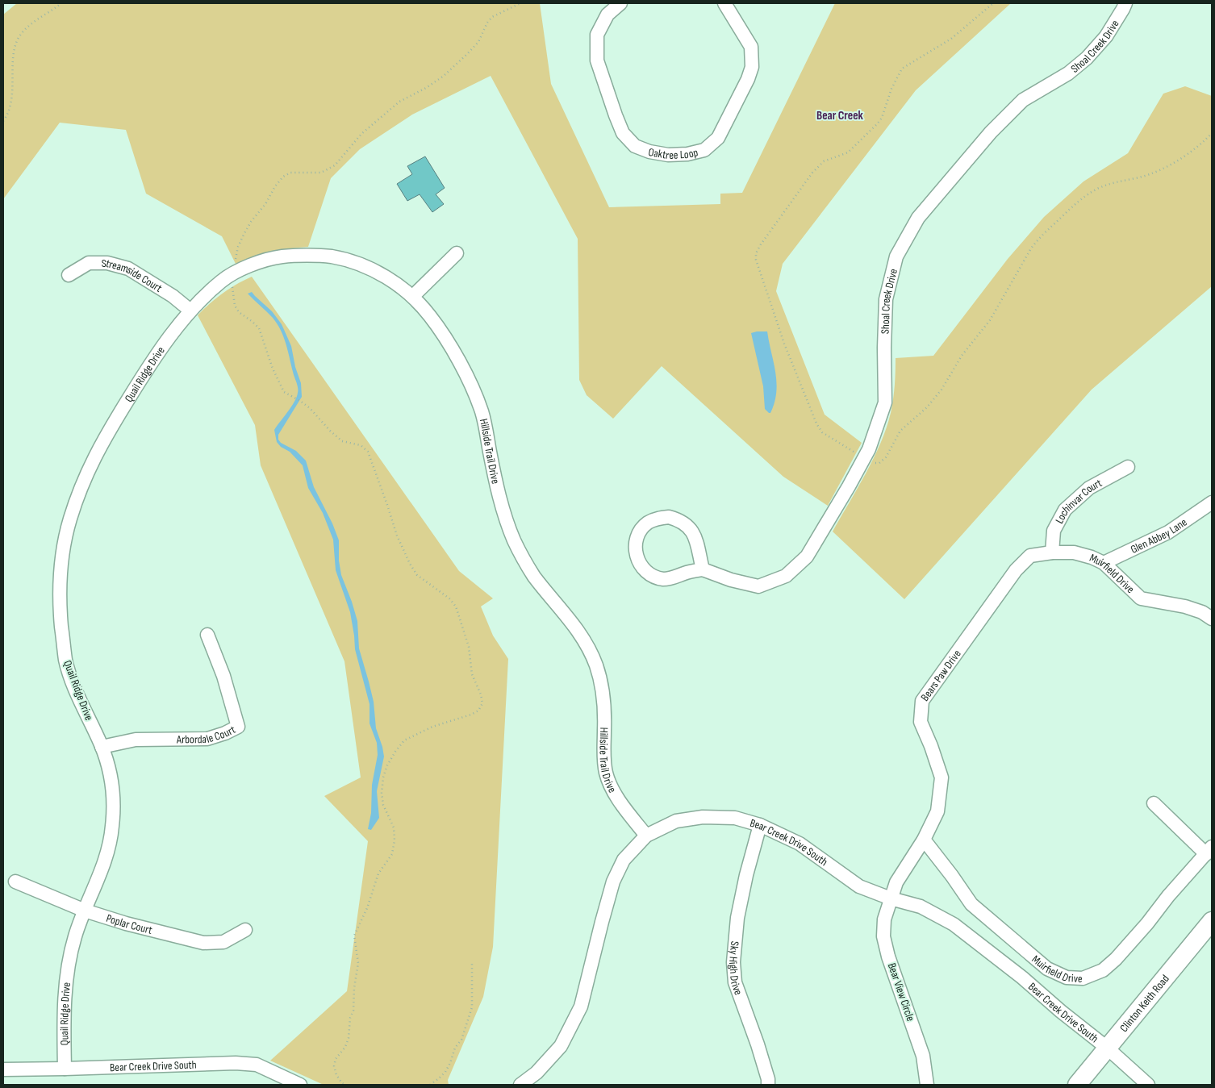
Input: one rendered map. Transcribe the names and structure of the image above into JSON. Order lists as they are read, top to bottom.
{
  "streets": {
    "main road": ["Clinton Keith Road"],
    "street": [
      "Shoal Creek Drive",
      "Oaktree Loop",
      "Streamside Court",
      "Quail Ridge Drive",
      "Hillside Trail Drive",
      "Lochinvar Court",
      "Glen Abbey Lane",
      "Muirfield Drive",
      "Bears Paw Drive",
      "Arbordale Court",
      "Bear Creek Drive South",
      "Poplar Court",
      "Sky High Drive",
      "Bear View Circle"
    ]
  },
  "crossings": [
    ["Streamside Court", "Quail Ridge Drive"],
    ["Streamside Court", "Hillside Trail Drive"],
    ["Quail Ridge Drive", "Hillside Trail Drive"],
    ["Quail Ridge Drive", "Arbordale Court"],
    ["Quail Ridge Drive", "Bear Creek Drive South"],
    ["Quail Ridge Drive", "Poplar Court"],
    ["Hillside Trail Drive", "Bear Creek Drive South"],
    ["Lochinvar Court", "Muirfield Drive"],
    ["Lochinvar Court", "Bears Paw Drive"],
    ["Glen Abbey Lane", "Muirfield Drive"],
    ["Muirfield Drive", "Bears Paw Drive"],
    ["Bears Paw Drive", "Bear Creek Drive South"],
    ["Bears Paw Drive", "Bear View Circle"],
    ["Bear Creek Drive South", "Sky High Drive"],
    ["Bear Creek Drive South", "Bear View Circle"],
    ["Bear Creek Drive South", "Clinton Keith Road"]
  ],
  "districts": ["Bear Creek"]
}
